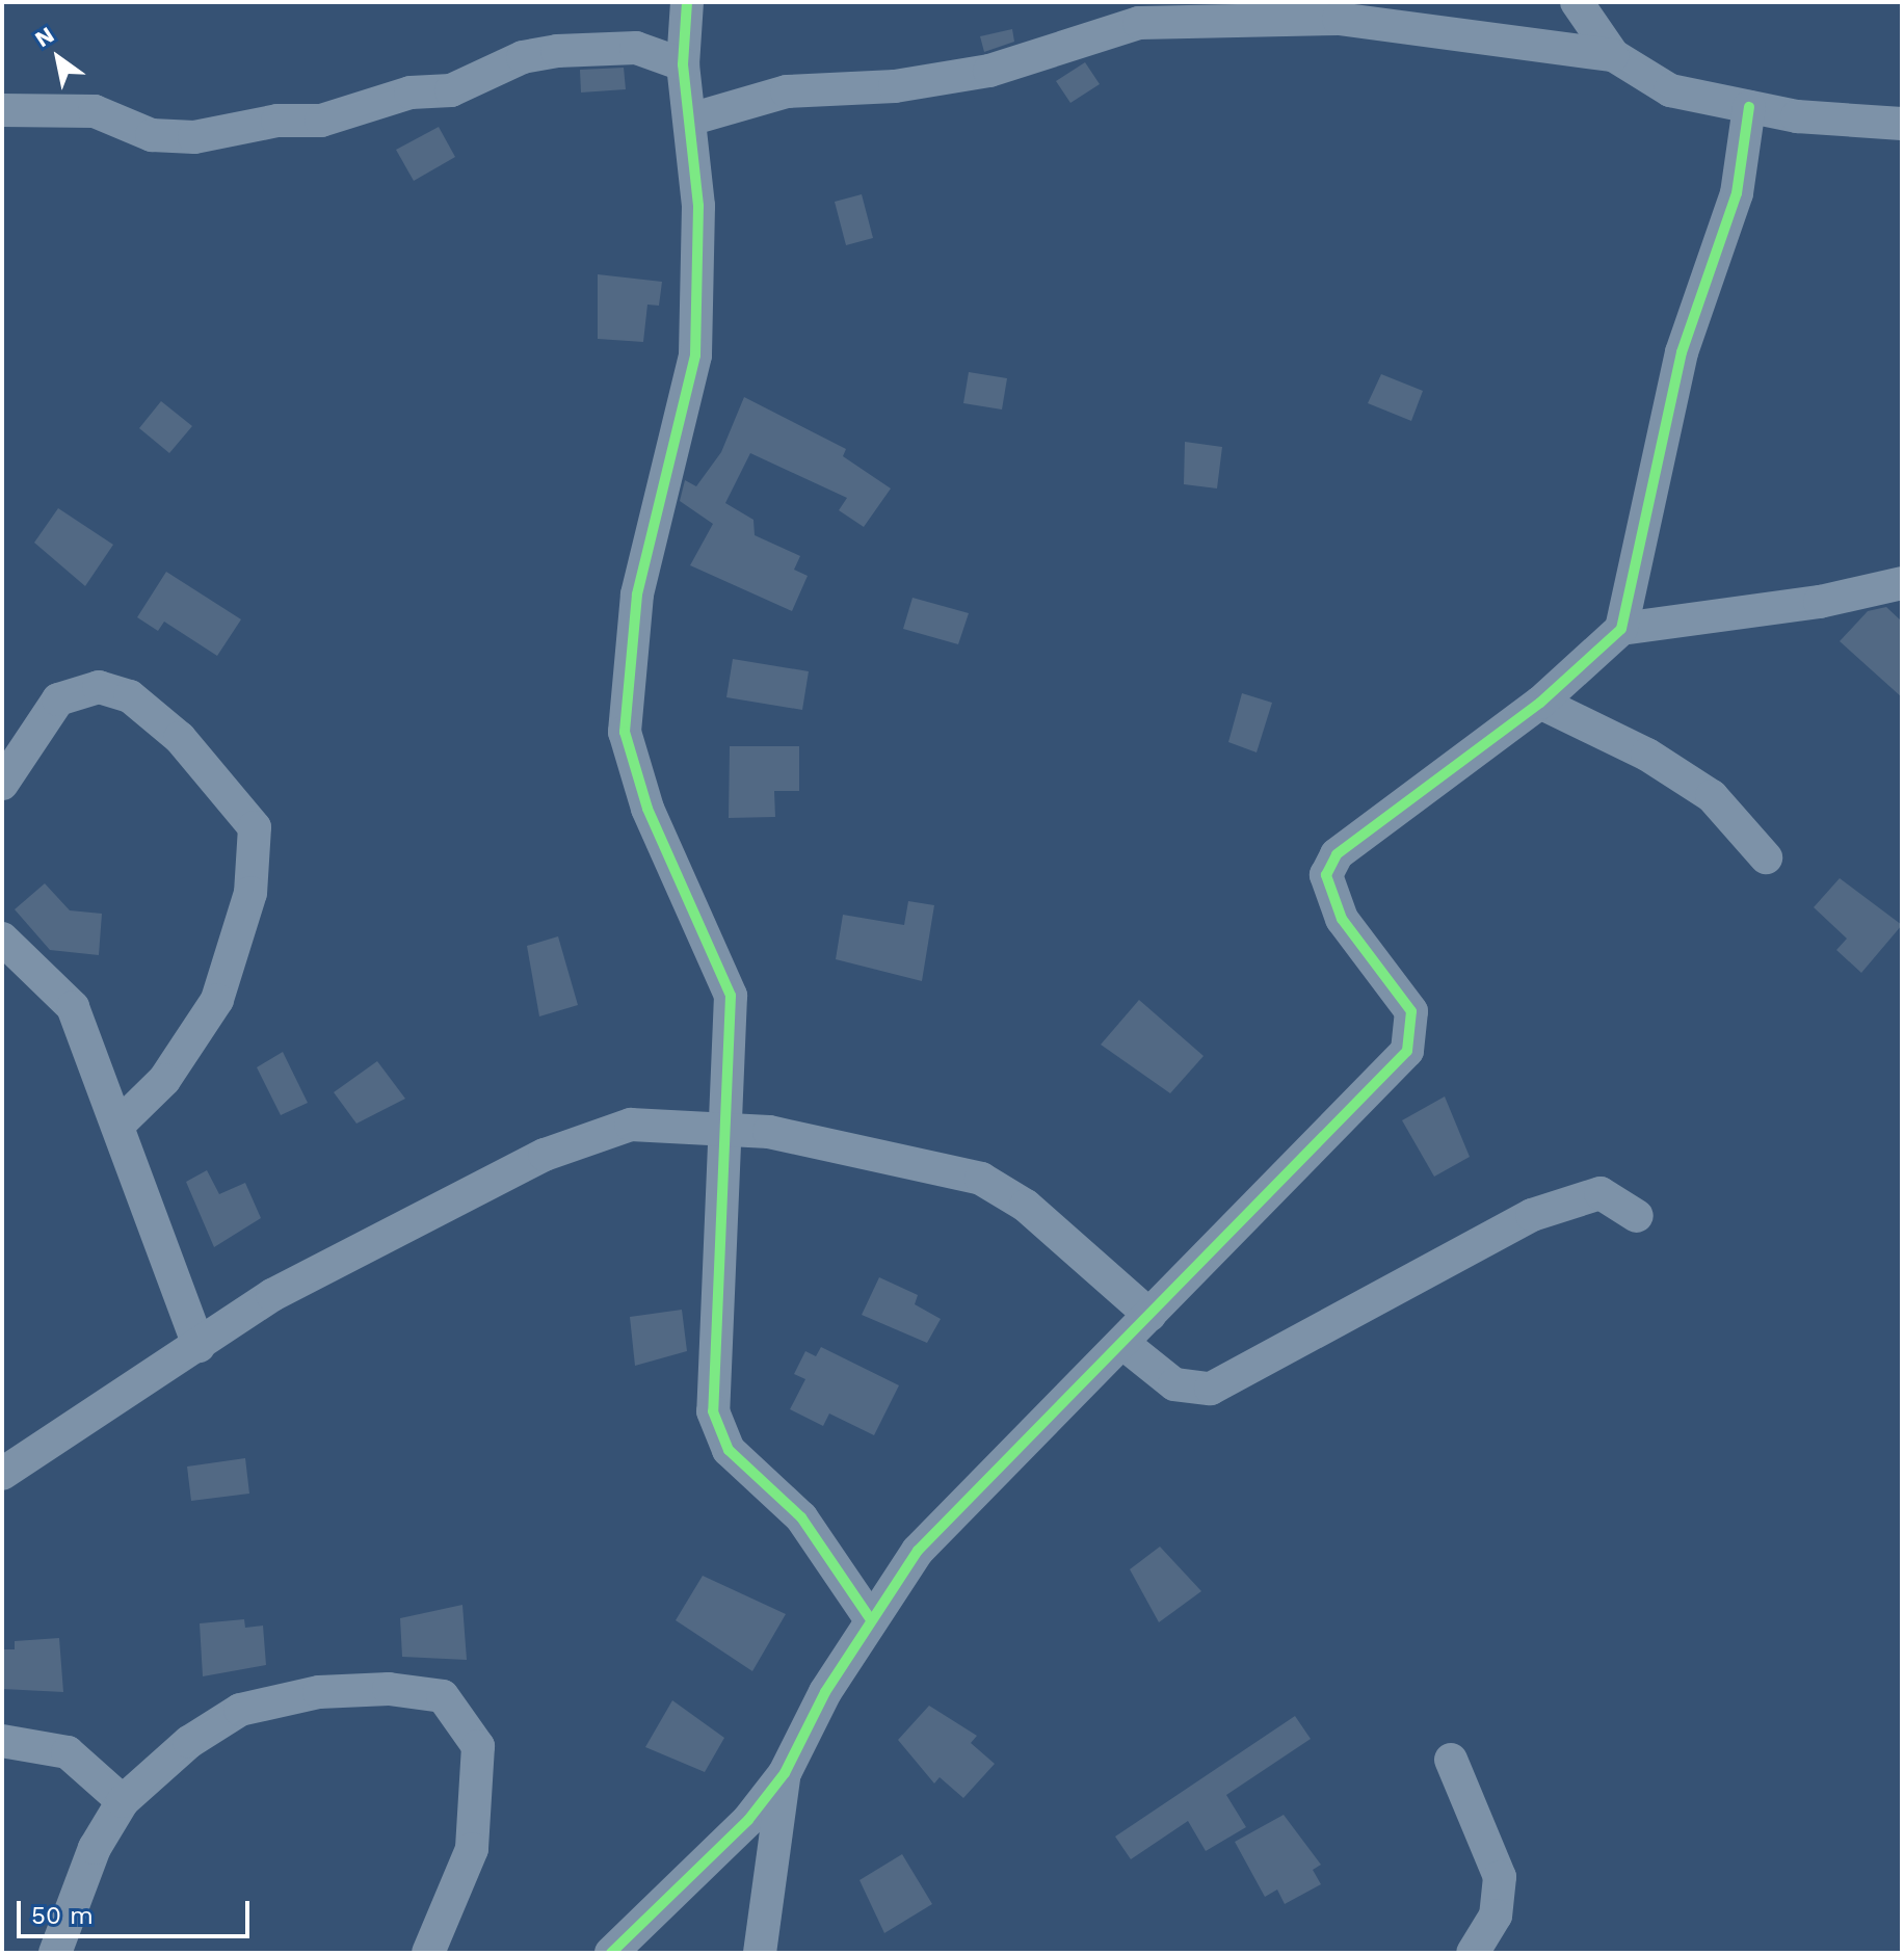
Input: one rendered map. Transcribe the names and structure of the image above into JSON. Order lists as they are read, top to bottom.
{
  "scale_bar": "50 m",
  "north": "top left"
}
